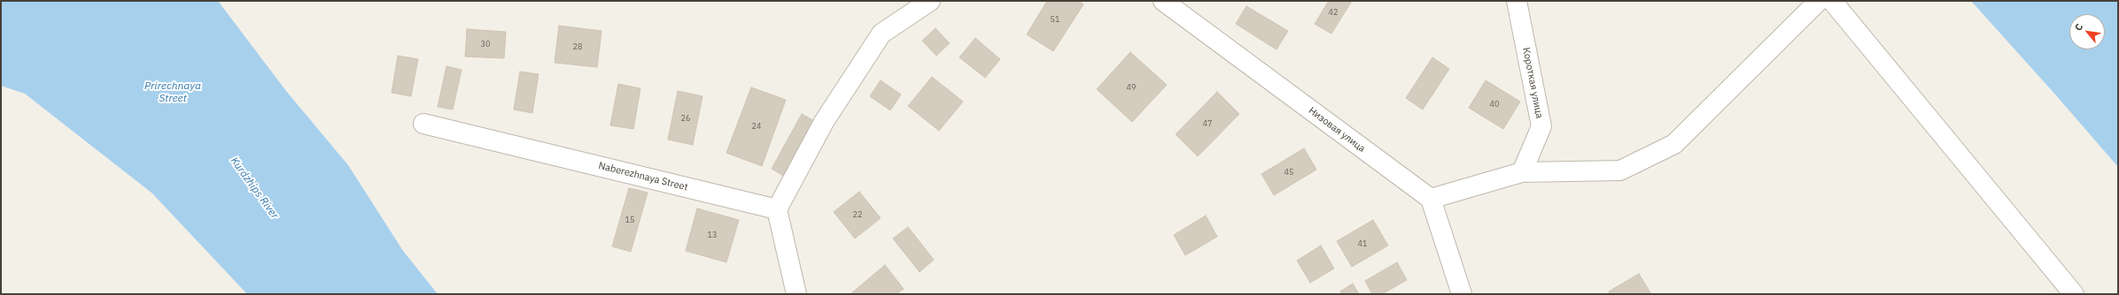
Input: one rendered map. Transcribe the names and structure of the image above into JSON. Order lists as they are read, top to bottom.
{
  "streets": {
    "street": ["Короткая улица", "Низовая улица", "Naberezhnaya Street"]
  },
  "water": ["Prirechnaya Street", "Kurdzhips River"],
  "house_numbers": [
    "42",
    "51",
    "30",
    "28",
    "49",
    "40",
    "26",
    "47",
    "24",
    "45",
    "22",
    "15",
    "13",
    "41"
  ],
  "north": "top left"
}
